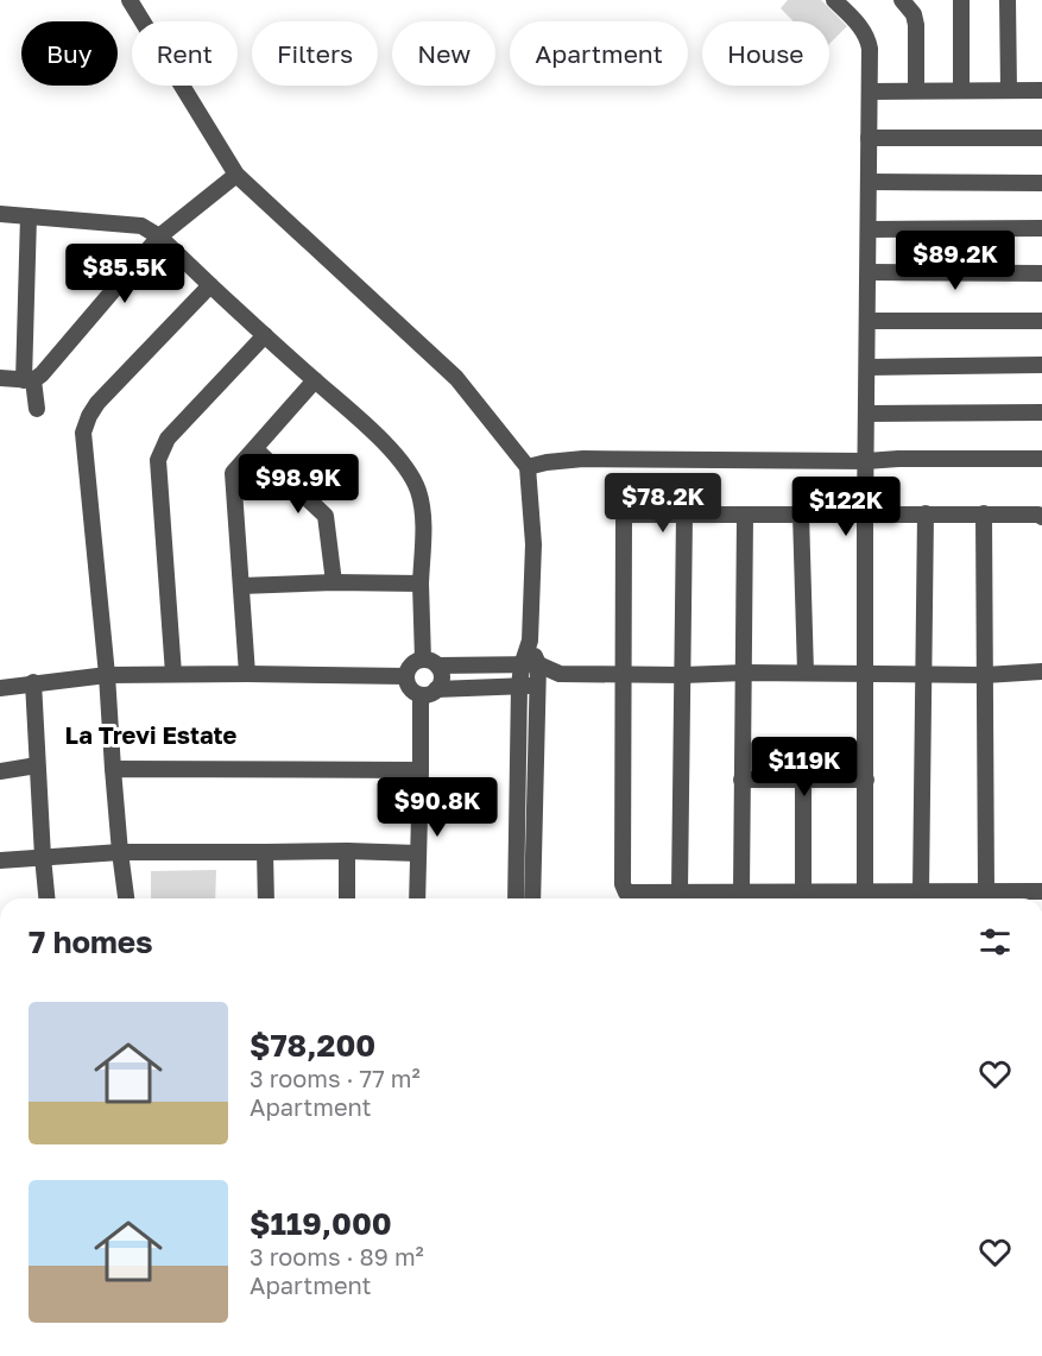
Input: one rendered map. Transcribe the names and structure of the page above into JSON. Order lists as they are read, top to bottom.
{
  "districts": ["La Trevi Estate"],
  "page": {
    "chip": [
      "Buy",
      "Rent",
      "Filters",
      "New",
      "Apartment",
      "House"
    ],
    "price": [
      "$89.2K",
      "$85.5K",
      "$98.9K",
      "$78.2K",
      "$122K",
      "$119K",
      "$90.8K"
    ],
    "heading": "7 homes",
    "list": [
      {
        "name": "$78,200",
        "note": "3 rooms · 77 m² · Apartment"
      },
      {
        "name": "$119,000",
        "note": "3 rooms · 89 m² · Apartment"
      }
    ]
  }
}
